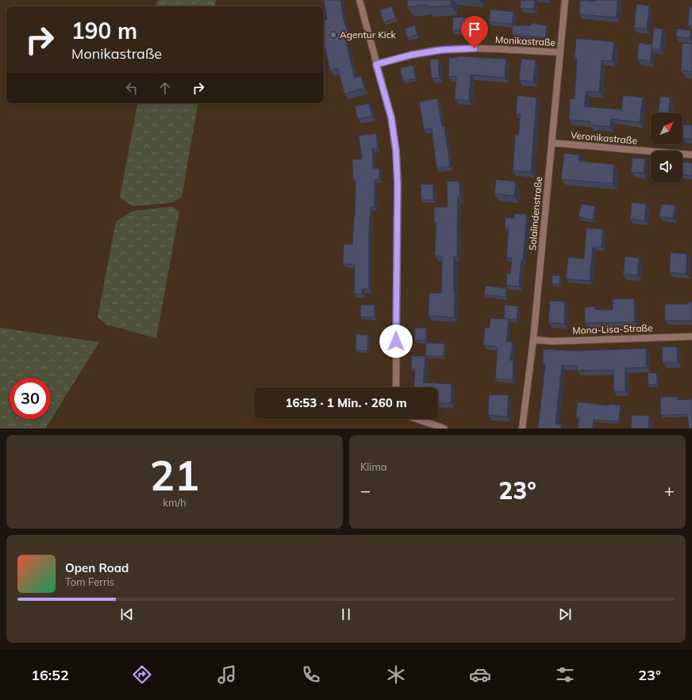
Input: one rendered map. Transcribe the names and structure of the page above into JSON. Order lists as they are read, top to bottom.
{
  "streets": {
    "street": [
      "Monikastraße",
      "Veronikastraße",
      "Solalindenstraße",
      "Mona-Lisa-Straße"
    ]
  },
  "crossings": [
    ["Monikastraße", "Solalindenstraße"],
    ["Veronikastraße", "Solalindenstraße"],
    ["Solalindenstraße", "Mona-Lisa-Straße"]
  ],
  "places": ["Agentur Kick"],
  "north": "top right",
  "page": {
    "turn": ["190 m", "Monikastraße"],
    "limit": "30",
    "trip": "16:53 · 1 Min. · 260 m",
    "tile": [
      ["21", "km/h"],
      "Klima"
    ],
    "heat": ["−", "23°", "+"],
    "song": ["Open Road", "Tom Ferris"],
    "tabs": ["16:52", "23°"]
  }
}
